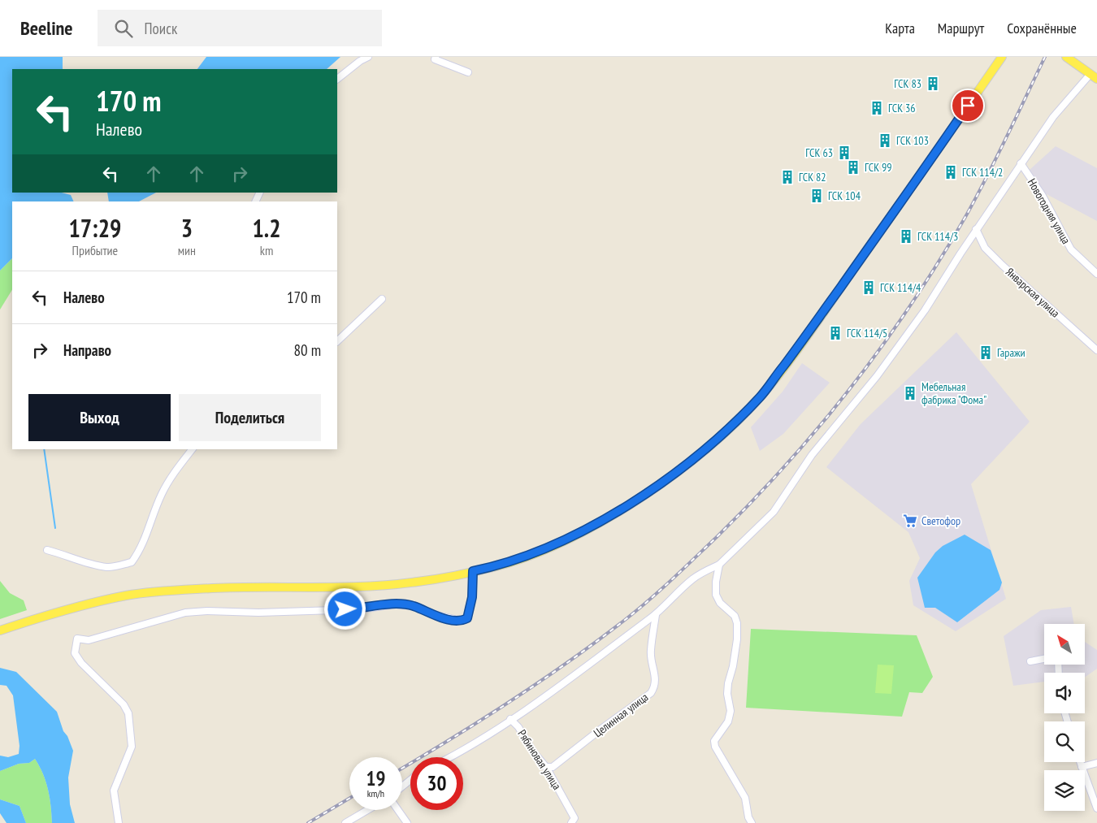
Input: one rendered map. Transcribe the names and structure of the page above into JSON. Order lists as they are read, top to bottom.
{
  "streets": {
    "street": [
      "Новогодняя улица",
      "Январская улица",
      "Целинная улица",
      "Рябиновая улица"
    ]
  },
  "crossings": [
    ["Целинная улица", "Рябиновая улица"]
  ],
  "places": {
    "building": [
      "ГСК 83",
      "ГСК 36",
      "ГСК 103",
      "ГСК 63",
      "ГСК 99",
      "ГСК 114/2",
      "ГСК 82",
      "ГСК 104",
      "ГСК 114/3",
      "ГСК 114/4",
      "ГСК 114/5",
      "Гаражи",
      "Мебельная фабрика \"Фома\""
    ],
    "supermarket": ["Светофор"]
  },
  "north": "top left",
  "page": {
    "header": "Beeline",
    "search": "Поиск",
    "nav": ["Карта", "Маршрут", "Сохранённые"],
    "turn": ["170 m", "Налево"],
    "eta": [
      "17:29",
      "Прибытие",
      "3",
      "мин",
      "1.2",
      "km"
    ],
    "list": [
      {
        "name": "Налево",
        "value": "170 m"
      },
      {
        "name": "Направо",
        "value": "80 m"
      }
    ],
    "buttons": ["Выход", "Поделиться"],
    "speed": "19 km/h",
    "limit": "30"
  }
}
